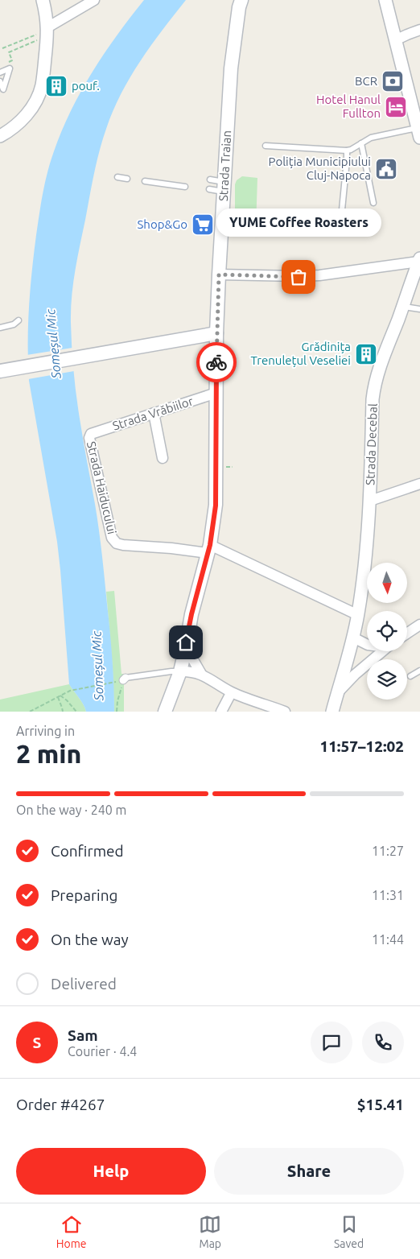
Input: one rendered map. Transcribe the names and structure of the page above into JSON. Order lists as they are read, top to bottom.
{
  "streets": {
    "main road": ["Strada Traian"],
    "street": ["Strada Vrăbiilor", "Strada Decebal", "Strada Haiducului"]
  },
  "crossings": [
    ["Strada Traian", "Strada Vrăbiilor"],
    ["Strada Traian", "Strada Haiducului"],
    ["Strada Vrăbiilor", "Strada Haiducului"],
    ["Strada Decebal", "Strada Haiducului"]
  ],
  "water": ["Someșul Mic"],
  "places": {
    "bank": ["BCR"],
    "building": ["pouf.", "Grădinița Trenulețul Veseliei"],
    "hotel": ["Hotel Hanul Fullton"],
    "public building": ["Poliția Municipiului Cluj-Napoca"],
    "supermarket": ["Shop&Go"],
    "other": ["YUME Coffee Roasters"]
  },
  "north": "bottom",
  "page": {
    "bubble": "YUME Coffee Roasters",
    "heading": ["2 min", "Arriving in", "11:57–12:02"],
    "panel": [
      "Sam",
      "Courier · 4.4",
      "Order #4267",
      "$15.41"
    ],
    "bar": "On the way · 240 m",
    "list": [
      ["Confirmed", "11:27"],
      ["Preparing", "11:31"],
      ["On the way", "11:44"],
      "Delivered"
    ],
    "round": "S",
    "buttons": ["Help", "Share"],
    "tabs": ["Home", "Map", "Saved"]
  }
}
